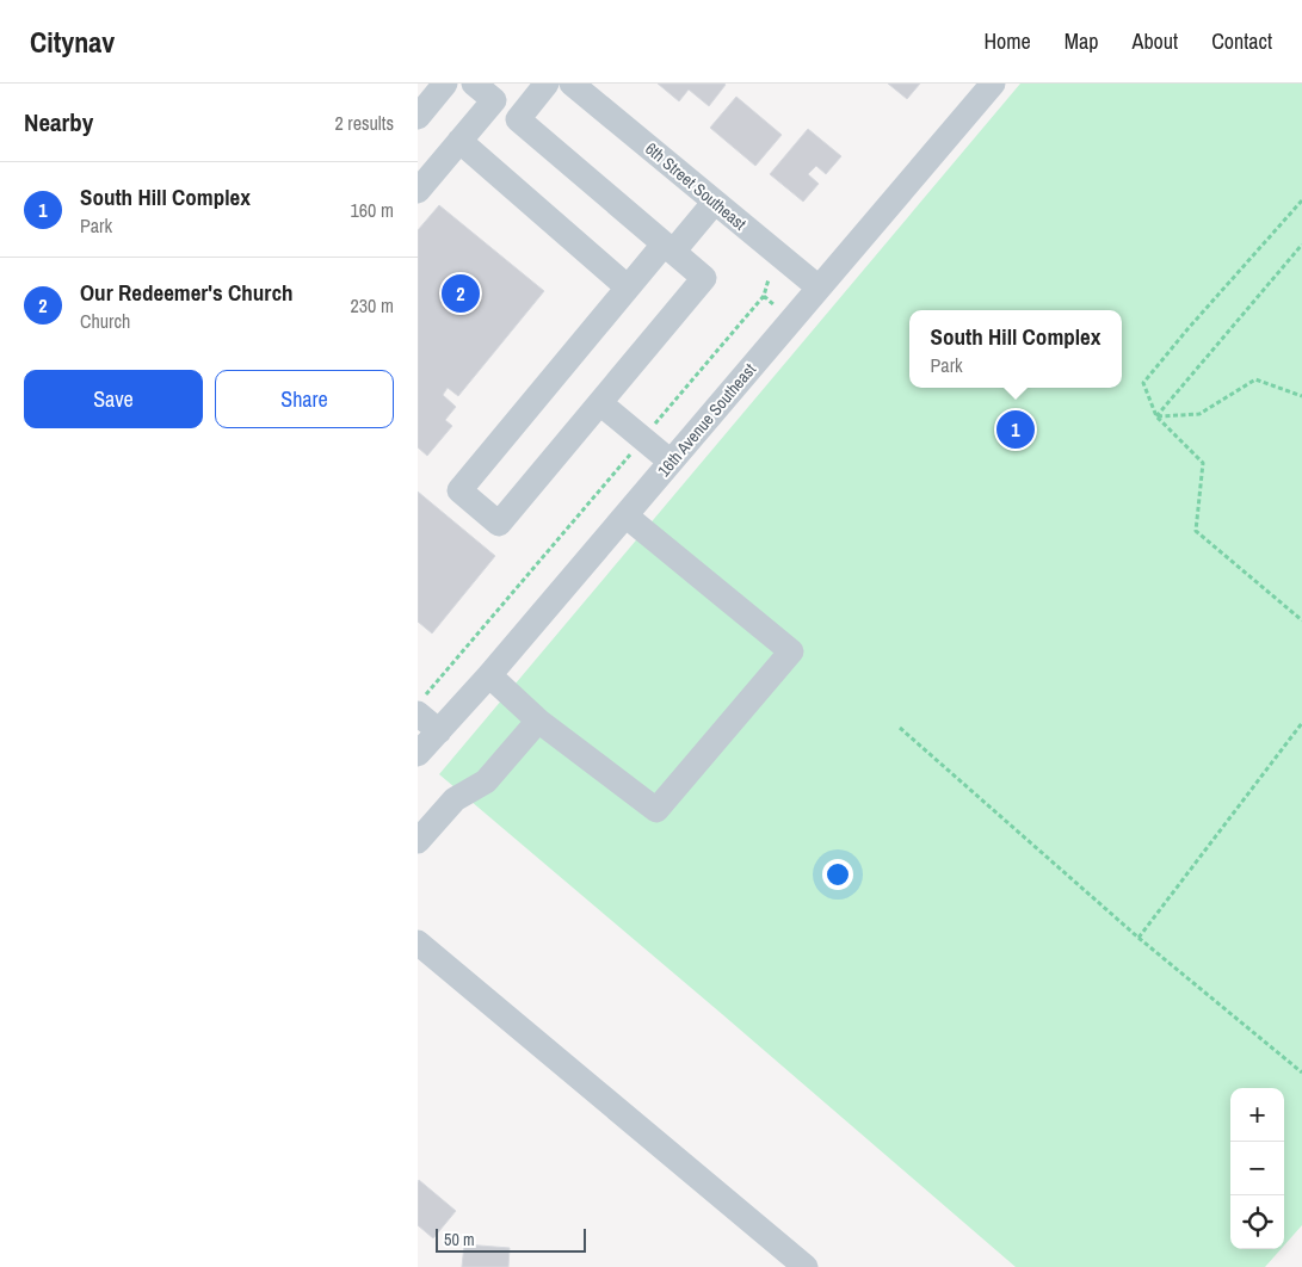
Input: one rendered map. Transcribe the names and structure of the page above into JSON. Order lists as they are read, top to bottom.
{
  "streets": {
    "street": ["6th Street Southeast", "16th Avenue Southeast"]
  },
  "crossings": [
    ["6th Street Southeast", "16th Avenue Southeast"]
  ],
  "scale_bar": "50 m",
  "page": {
    "header": "Citynav",
    "nav": [
      "Home",
      "Map",
      "About",
      "Contact"
    ],
    "heading": ["Nearby", "2 results"],
    "list": [
      {
        "mark": "1",
        "name": "South Hill Complex",
        "note": "Park",
        "value": "160 m"
      },
      {
        "mark": "2",
        "name": "Our Redeemer's Church",
        "note": "Church",
        "value": "230 m"
      }
    ],
    "pins": ["2", "1"],
    "popup": ["South Hill Complex", "Park"],
    "buttons": ["Save", "Share"],
    "map_buttons": ["+", "−"],
    "scale": "50 m"
  }
}
